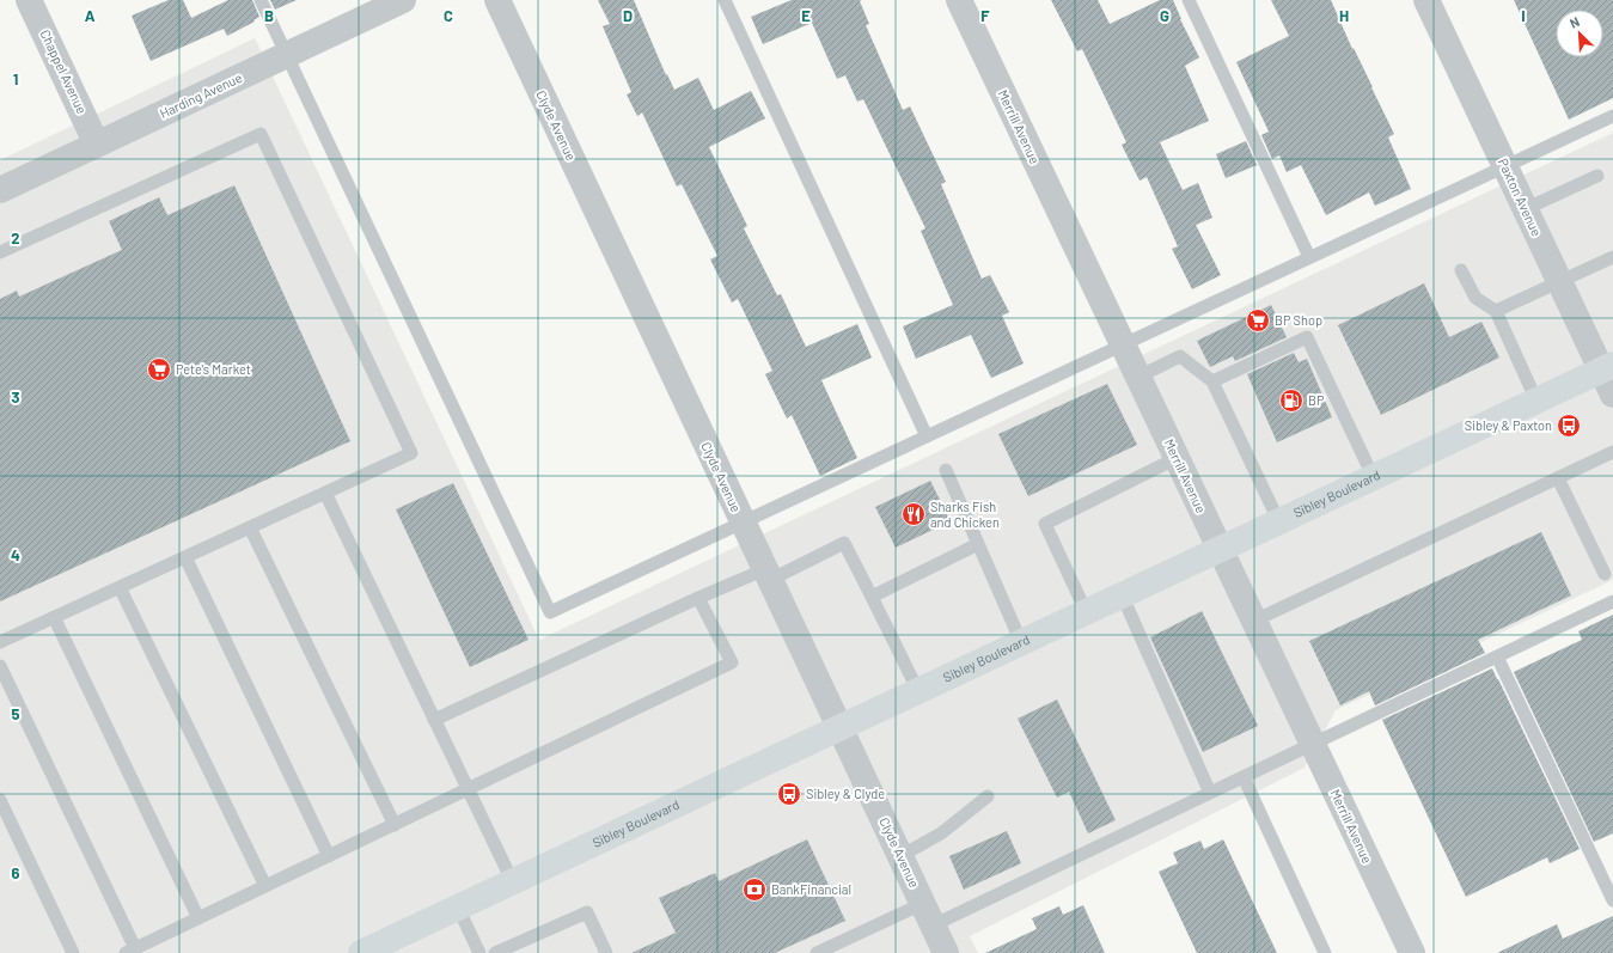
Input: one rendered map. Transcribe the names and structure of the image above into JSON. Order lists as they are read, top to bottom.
{
  "streets": {
    "main road": ["Sibley Boulevard"],
    "street": [
      "Chappel Avenue",
      "Harding Avenue",
      "Clyde Avenue",
      "Merrill Avenue",
      "Paxton Avenue"
    ]
  },
  "crossings": [
    ["Chappel Avenue", "Harding Avenue"],
    ["Clyde Avenue", "Sibley Boulevard"],
    ["Merrill Avenue", "Sibley Boulevard"],
    ["Paxton Avenue", "Sibley Boulevard"]
  ],
  "places": {
    "supermarket": ["BP Shop", "Pete's Market"],
    "fuel station": ["BP"],
    "bus stop": ["Sibley & Paxton", "Sibley & Clyde"],
    "restaurant": ["Sharks Fish and Chicken"],
    "bank": ["BankFinancial"]
  },
  "north": "top left",
  "grid": {
    "columns": [
      "A",
      "B",
      "C",
      "D",
      "E",
      "F",
      "G",
      "H",
      "I"
    ],
    "rows": [
      "1",
      "2",
      "3",
      "4",
      "5",
      "6"
    ]
  }
}
